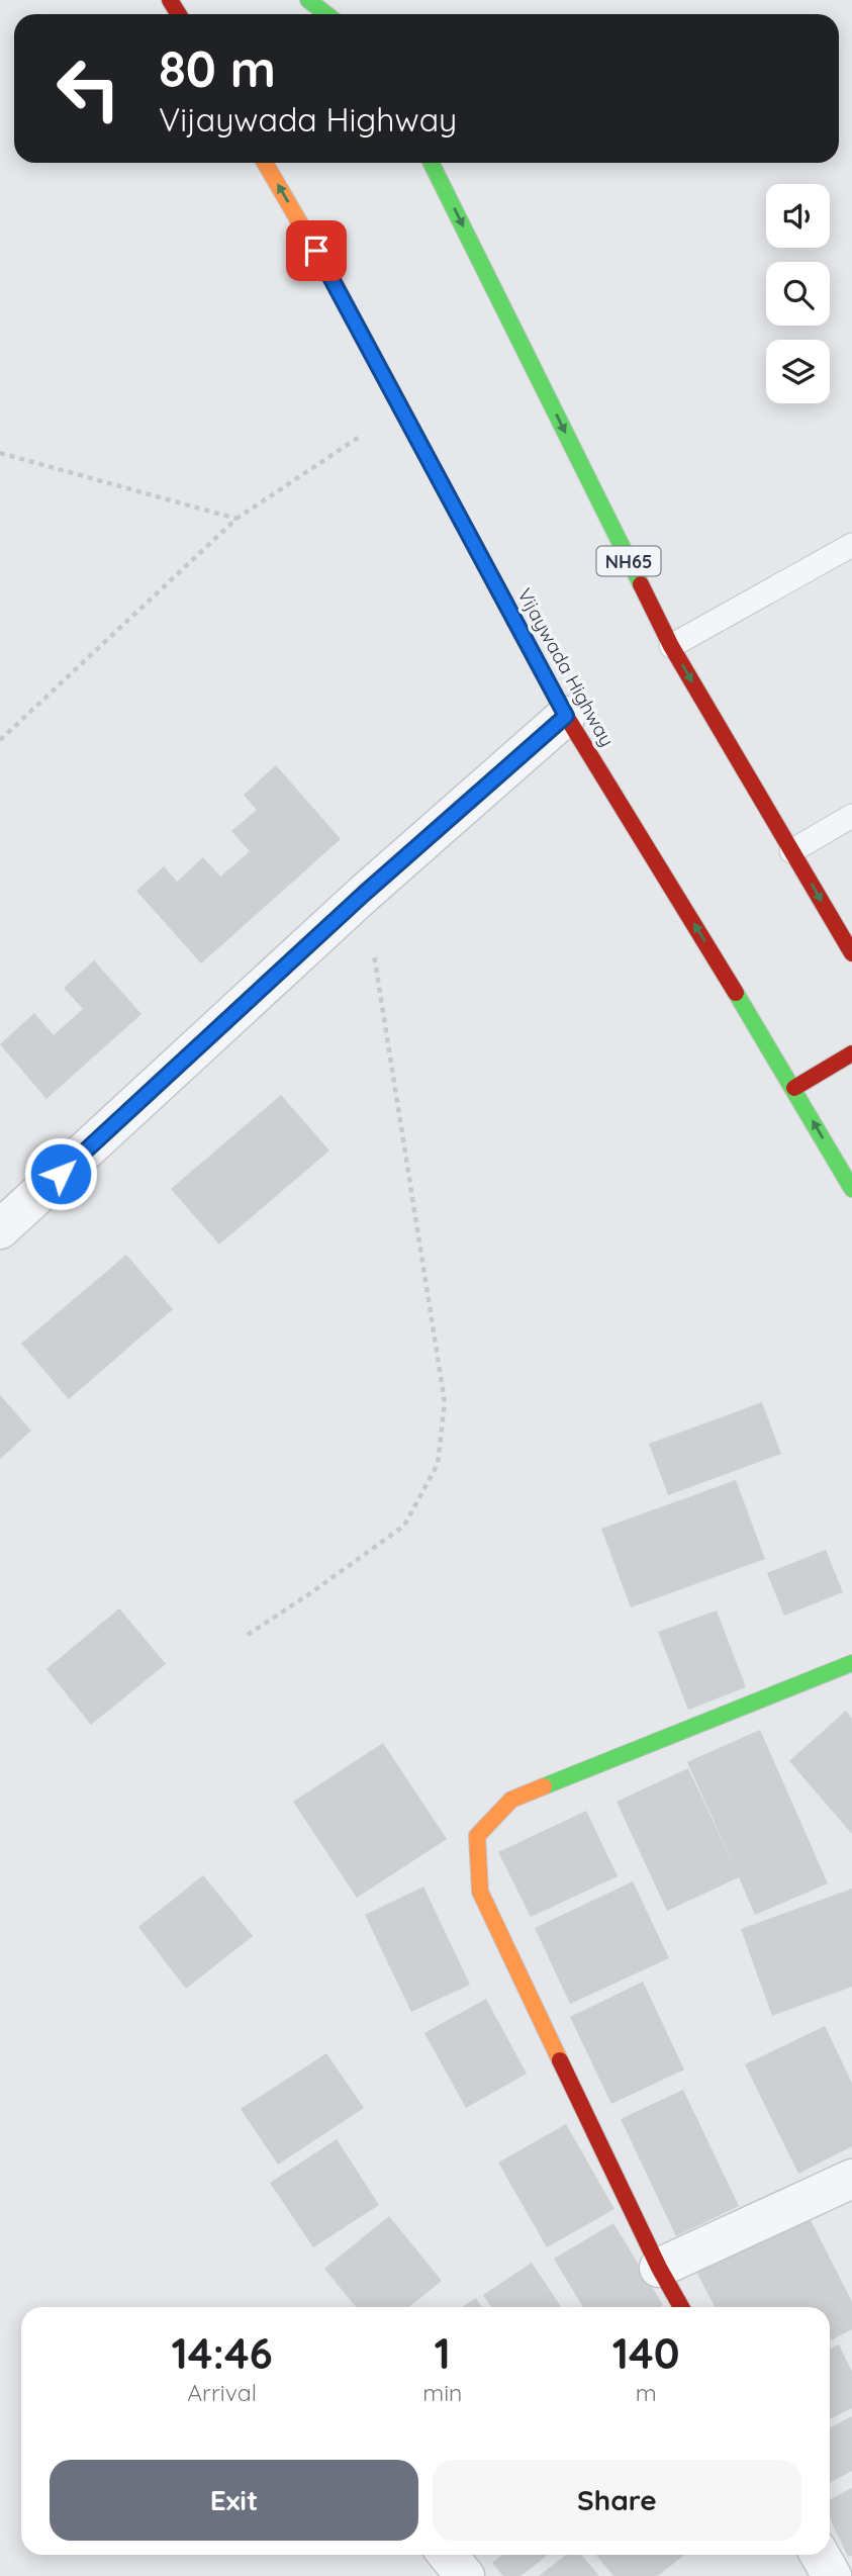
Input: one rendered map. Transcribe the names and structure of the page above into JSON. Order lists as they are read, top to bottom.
{
  "streets": {
    "main road": ["NH65", "Vijaywada Highway"]
  },
  "page": {
    "turn": ["80 m", "Vijaywada Highway"],
    "eta": [
      "14:46",
      "Arrival",
      "1",
      "min",
      "140",
      "m"
    ],
    "buttons": ["Exit", "Share"]
  }
}
